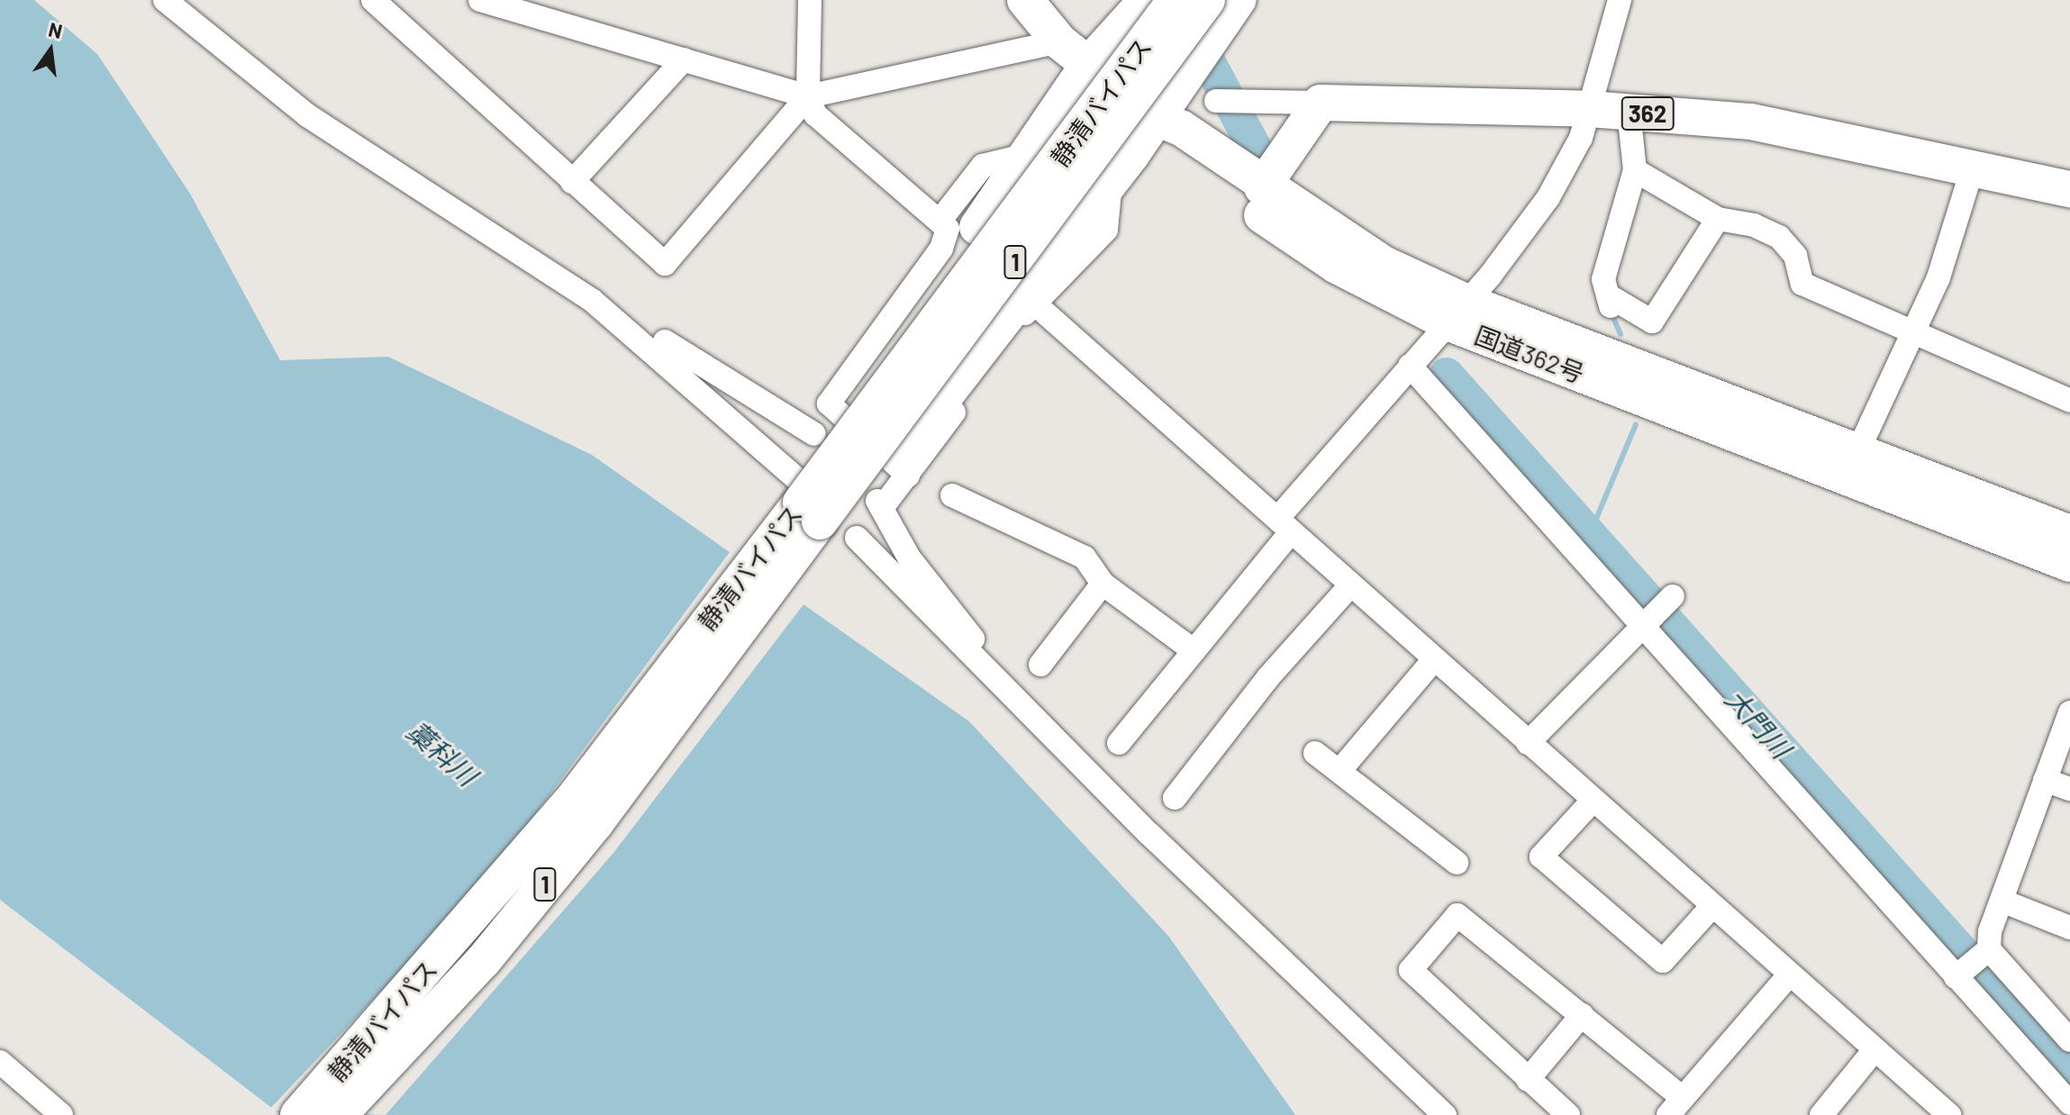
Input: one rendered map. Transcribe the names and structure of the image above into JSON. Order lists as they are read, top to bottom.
{
  "streets": {
    "highway": [
      "静清バイパス",
      "362",
      "1",
      "国道362号"
    ]
  },
  "crossings": [
    ["静清バイパス", "1"],
    ["1", "国道362号"]
  ],
  "water": ["大門川", "藁科川"],
  "north": "top"
}
